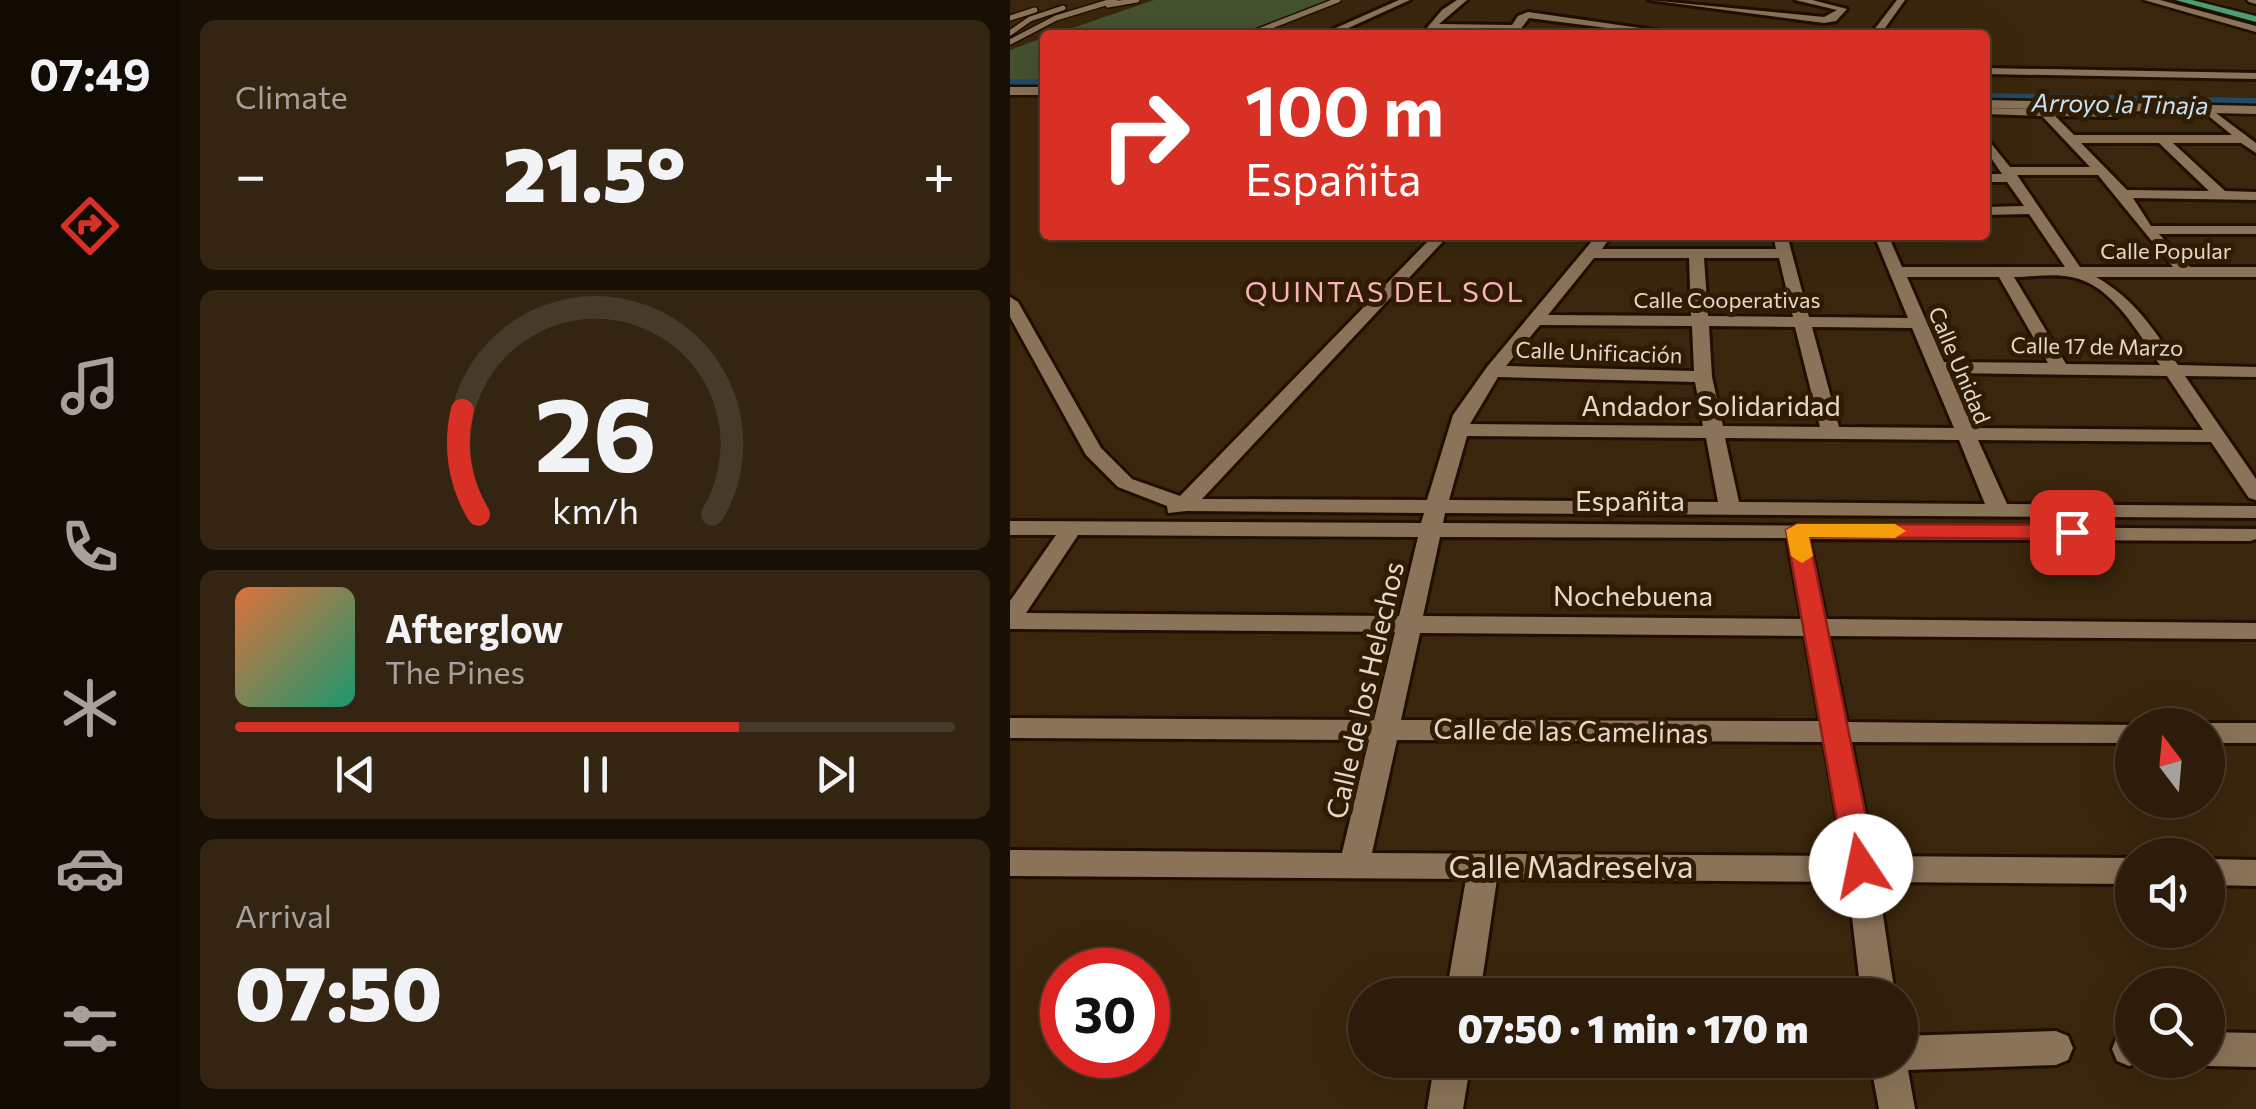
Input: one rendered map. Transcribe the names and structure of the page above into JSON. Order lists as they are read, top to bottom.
{
  "streets": {
    "street": [
      "Calle Popular",
      "Calle Cooperativas",
      "Calle 17 de Marzo",
      "Calle Unificación",
      "Calle Unidad",
      "Andador Solidaridad",
      "Españita",
      "Nochebuena",
      "Calle de los Helechos",
      "Calle de las Camelinas",
      "Calle Madreselva"
    ]
  },
  "crossings": [
    ["Calle Popular", "Calle Unidad"],
    ["Calle Cooperativas", "Calle Unidad"],
    ["Calle Cooperativas", "Calle de los Helechos"],
    ["Calle 17 de Marzo", "Calle Unidad"],
    ["Calle Unificación", "Calle de los Helechos"],
    ["Calle Unidad", "Andador Solidaridad"],
    ["Andador Solidaridad", "Calle de los Helechos"],
    ["Españita", "Calle de los Helechos"],
    ["Nochebuena", "Calle de los Helechos"],
    ["Calle de los Helechos", "Calle de las Camelinas"],
    ["Calle de los Helechos", "Calle Madreselva"]
  ],
  "districts": ["QUINTAS DEL SOL"],
  "water": ["Arroyo la Tinaja"],
  "north": "top",
  "page": {
    "tabs": "07:49",
    "tile": [
      "Climate",
      ["Arrival", "07:50"]
    ],
    "turn": ["100 m", "Españita"],
    "heat": ["−", "21.5°", "+"],
    "song": ["Afterglow", "The Pines"],
    "limit": "30",
    "trip": "07:50 · 1 min · 170 m",
    "gauge": ["26", "km/h"]
  }
}
